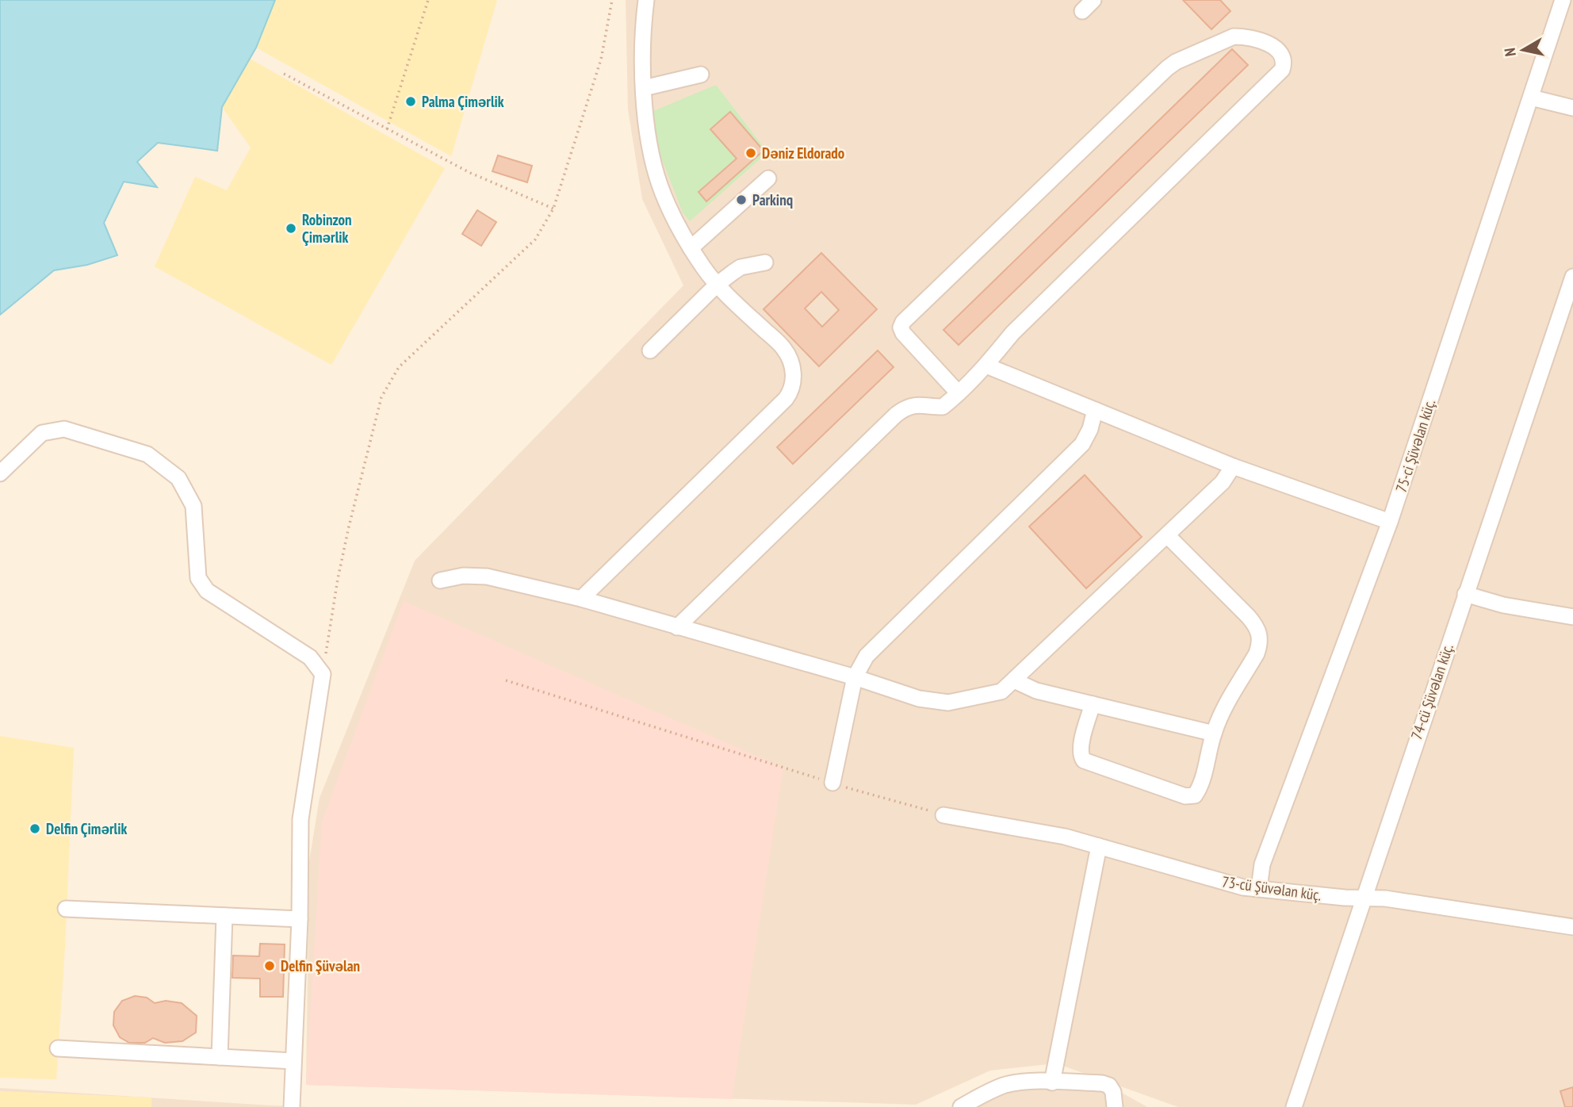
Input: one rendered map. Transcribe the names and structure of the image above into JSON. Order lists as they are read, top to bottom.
{
  "streets": {
    "street": ["75-ci Şüvəlan küç.", "74-cü Şüvəlan küç.", "73-cü Şüvəlan küç."]
  },
  "crossings": [
    ["75-ci Şüvəlan küç.", "73-cü Şüvəlan küç."],
    ["74-cü Şüvəlan küç.", "73-cü Şüvəlan küç."]
  ],
  "places": [
    "Palma Çimərlik",
    "Dəniz Eldorado",
    "Parkinq",
    "Robinzon Çimərlik",
    "Delfin Çimərlik",
    "Delfin Şüvəlan"
  ],
  "north": "left"
}
